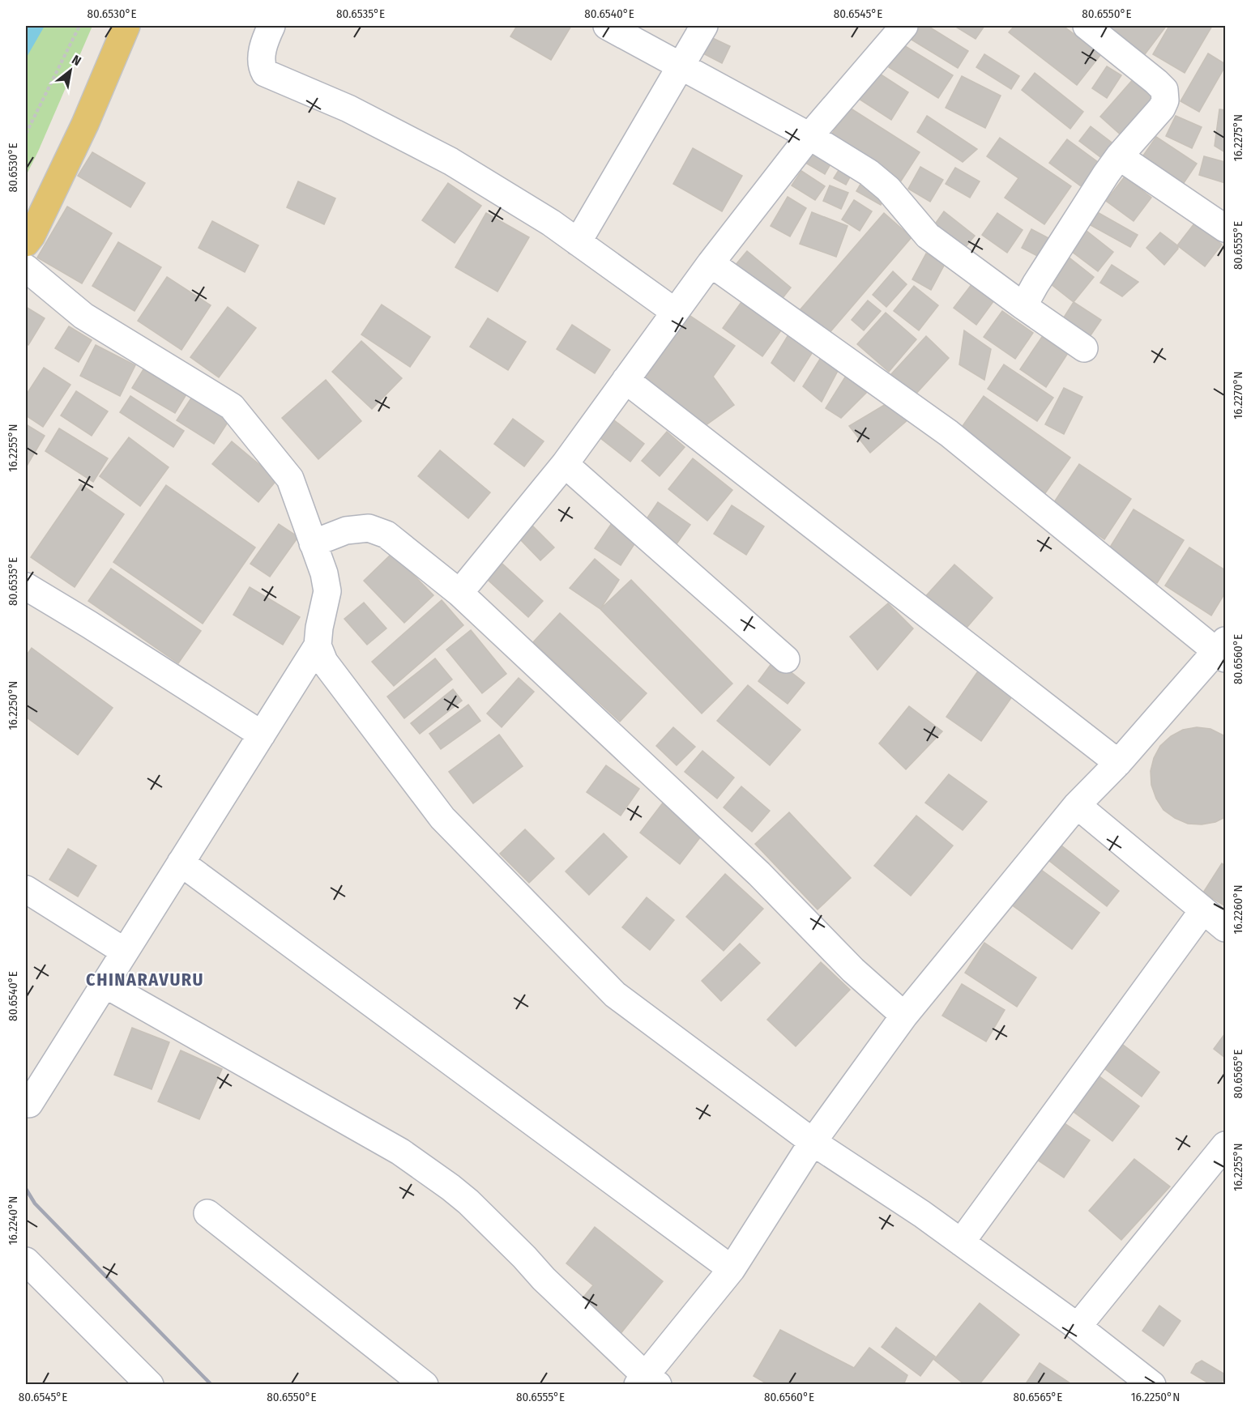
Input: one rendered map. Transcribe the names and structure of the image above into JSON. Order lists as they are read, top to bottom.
{
  "districts": ["CHINARAVURU"],
  "north": "top right",
  "coordinates": [
    "80.6530°E",
    "80.6535°E",
    "80.6540°E",
    "80.6545°E",
    "80.6550°E",
    "16.2275°N",
    "80.6555°E",
    "16.2270°N",
    "16.2255°N",
    "80.6560°E",
    "16.2250°N",
    "16.2260°N",
    "80.6565°E",
    "16.2240°N"
  ]
}
